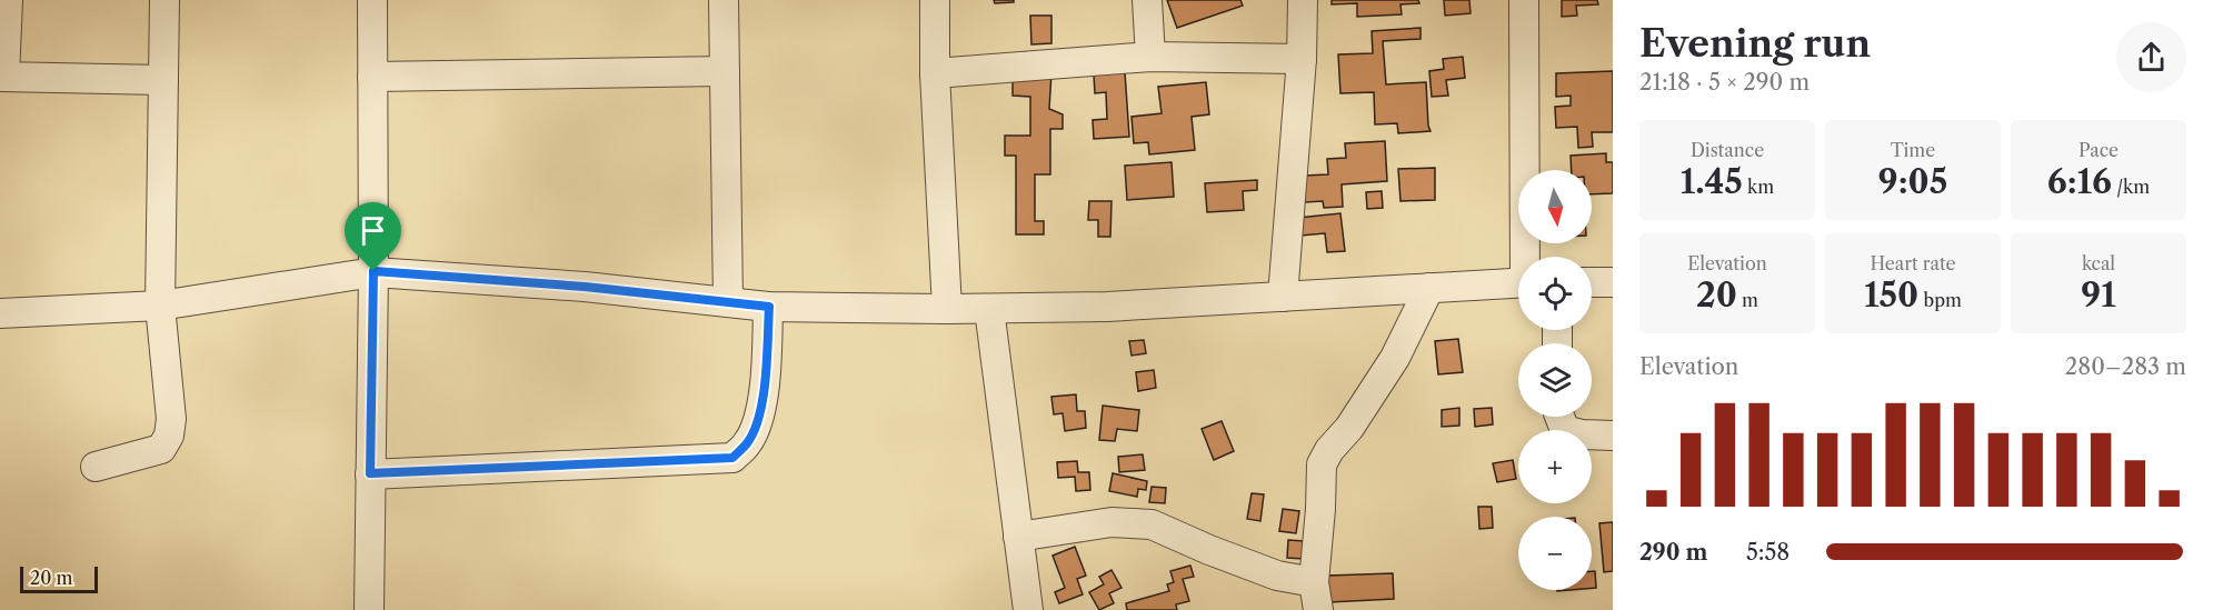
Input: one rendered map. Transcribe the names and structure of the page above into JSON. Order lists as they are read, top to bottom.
{
  "scale_bar": "20 m",
  "north": "bottom",
  "page": {
    "heading": ["Evening run", "21:18 · 5 × 290 m"],
    "stats": [
      ["Distance", "1.45 km"],
      ["Time", "9:05"],
      ["Pace", "6:16 /km"],
      ["Elevation", "20 m"],
      ["Heart rate", "150 bpm"],
      ["kcal", "91"]
    ],
    "map_buttons": ["+", "−"],
    "chart": ["Elevation", "280–283 m"],
    "list": [
      {
        "name": "290 m",
        "note": "5:58"
      }
    ],
    "scale": "20 m"
  }
}
